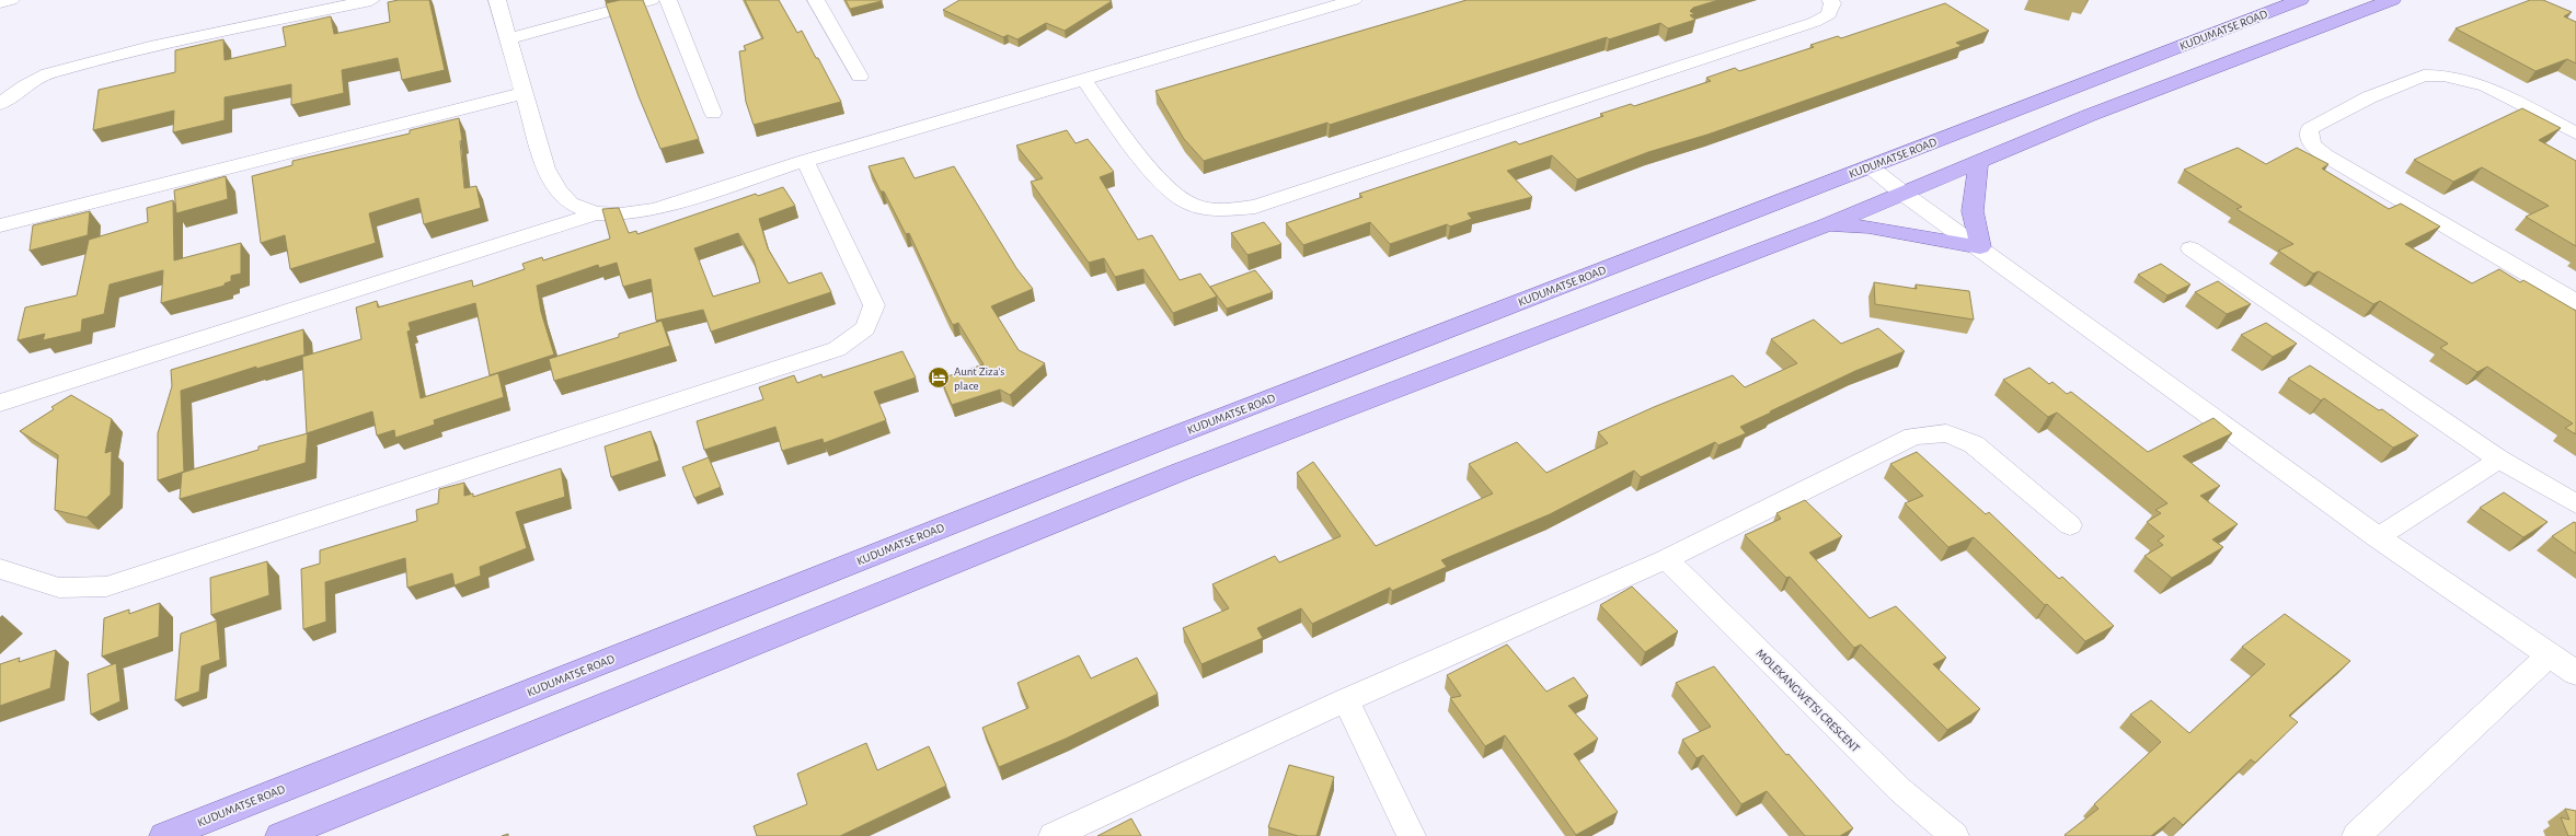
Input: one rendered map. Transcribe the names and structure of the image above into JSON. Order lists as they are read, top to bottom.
{
  "streets": {
    "main road": ["KUDUMATSE ROAD"],
    "street": ["MOLEKANGWETSI CRESCENT"]
  },
  "places": {
    "hotel": ["Aunt Ziza's place"]
  }
}
